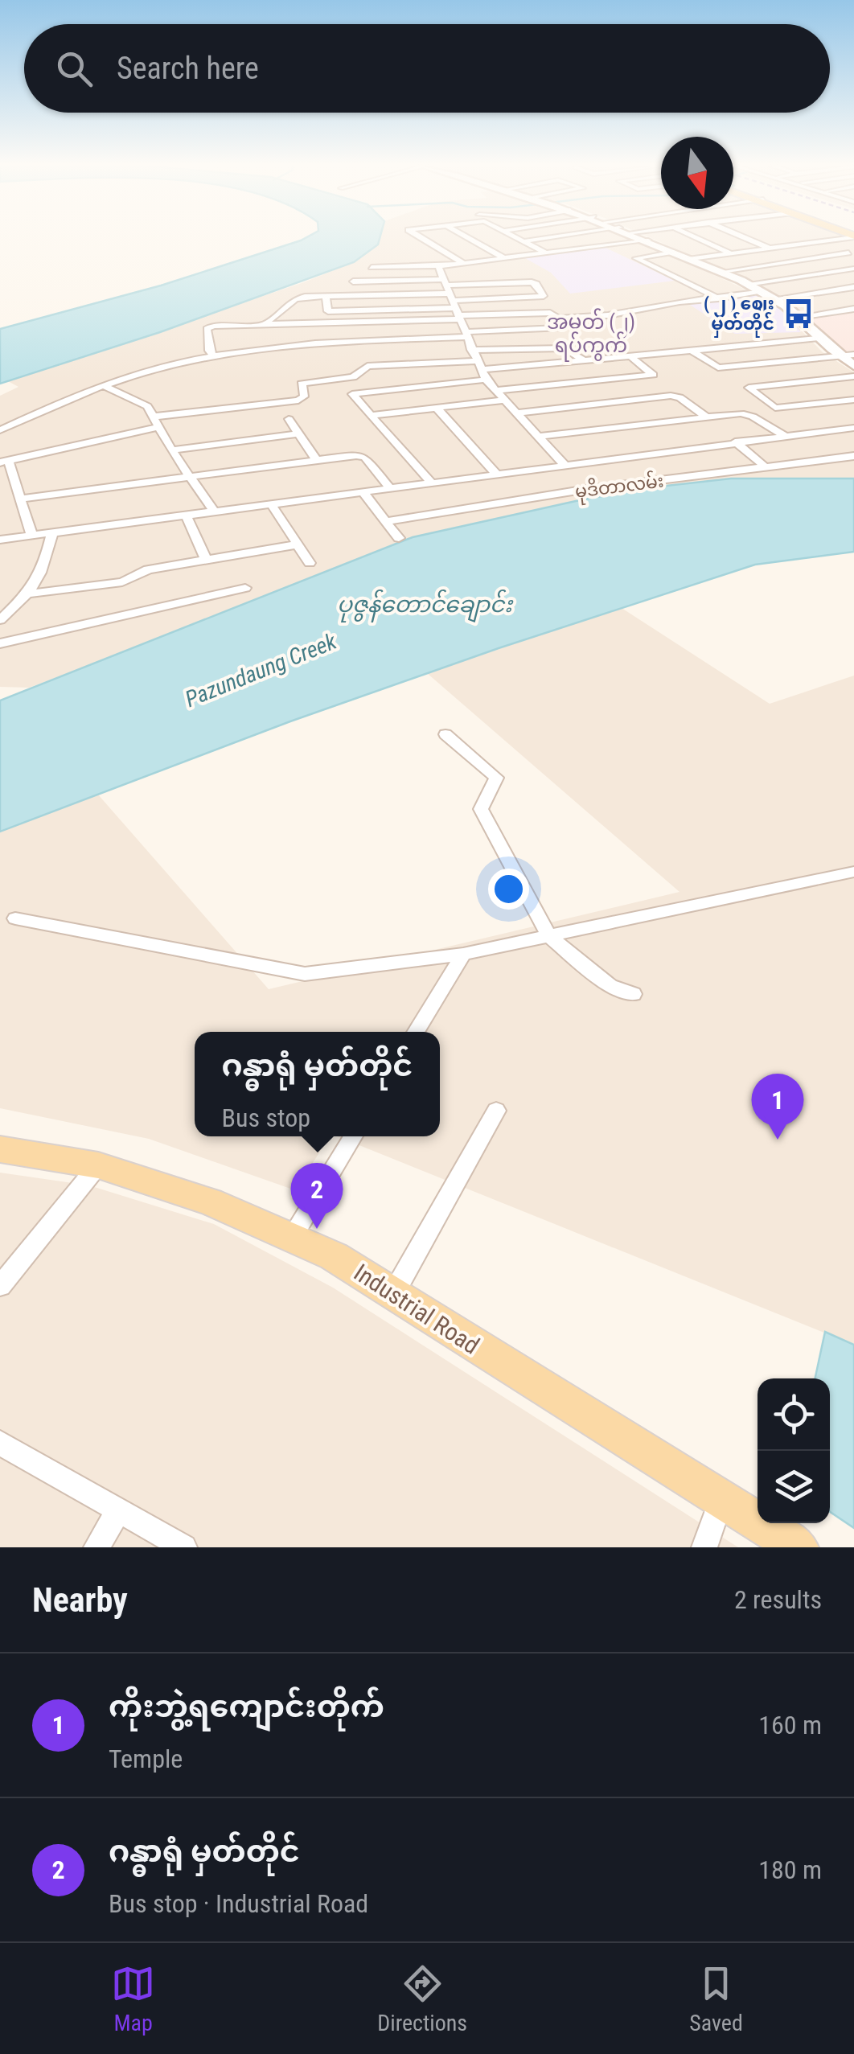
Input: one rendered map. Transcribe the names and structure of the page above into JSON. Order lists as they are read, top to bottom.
{
  "streets": {
    "main road": ["Industrial Road"],
    "street": ["မုဒိတာလမ်း"]
  },
  "districts": ["အမှတ် (၂) ရပ်ကွက်"],
  "water": ["ပုဇွန်တောင်ချောင်း", "Pazundaung Creek"],
  "places": {
    "bus stop": ["( ၂ ) ဈေး မှတ်တိုင်"]
  },
  "north": "bottom",
  "page": {
    "search": "Search here",
    "popup": ["ဂန္ဓာရုံ မှတ်တိုင်", "Bus stop"],
    "pins": ["1", "2"],
    "heading": ["Nearby", "2 results"],
    "list": [
      {
        "mark": "1",
        "name": "ကိုးဘွဲ့ရကျောင်းတိုက်",
        "note": "Temple",
        "value": "160 m"
      },
      {
        "mark": "2",
        "name": "ဂန္ဓာရုံ မှတ်တိုင်",
        "note": "Bus stop · Industrial Road",
        "value": "180 m"
      }
    ],
    "nav": ["Map", "Directions", "Saved"]
  }
}
